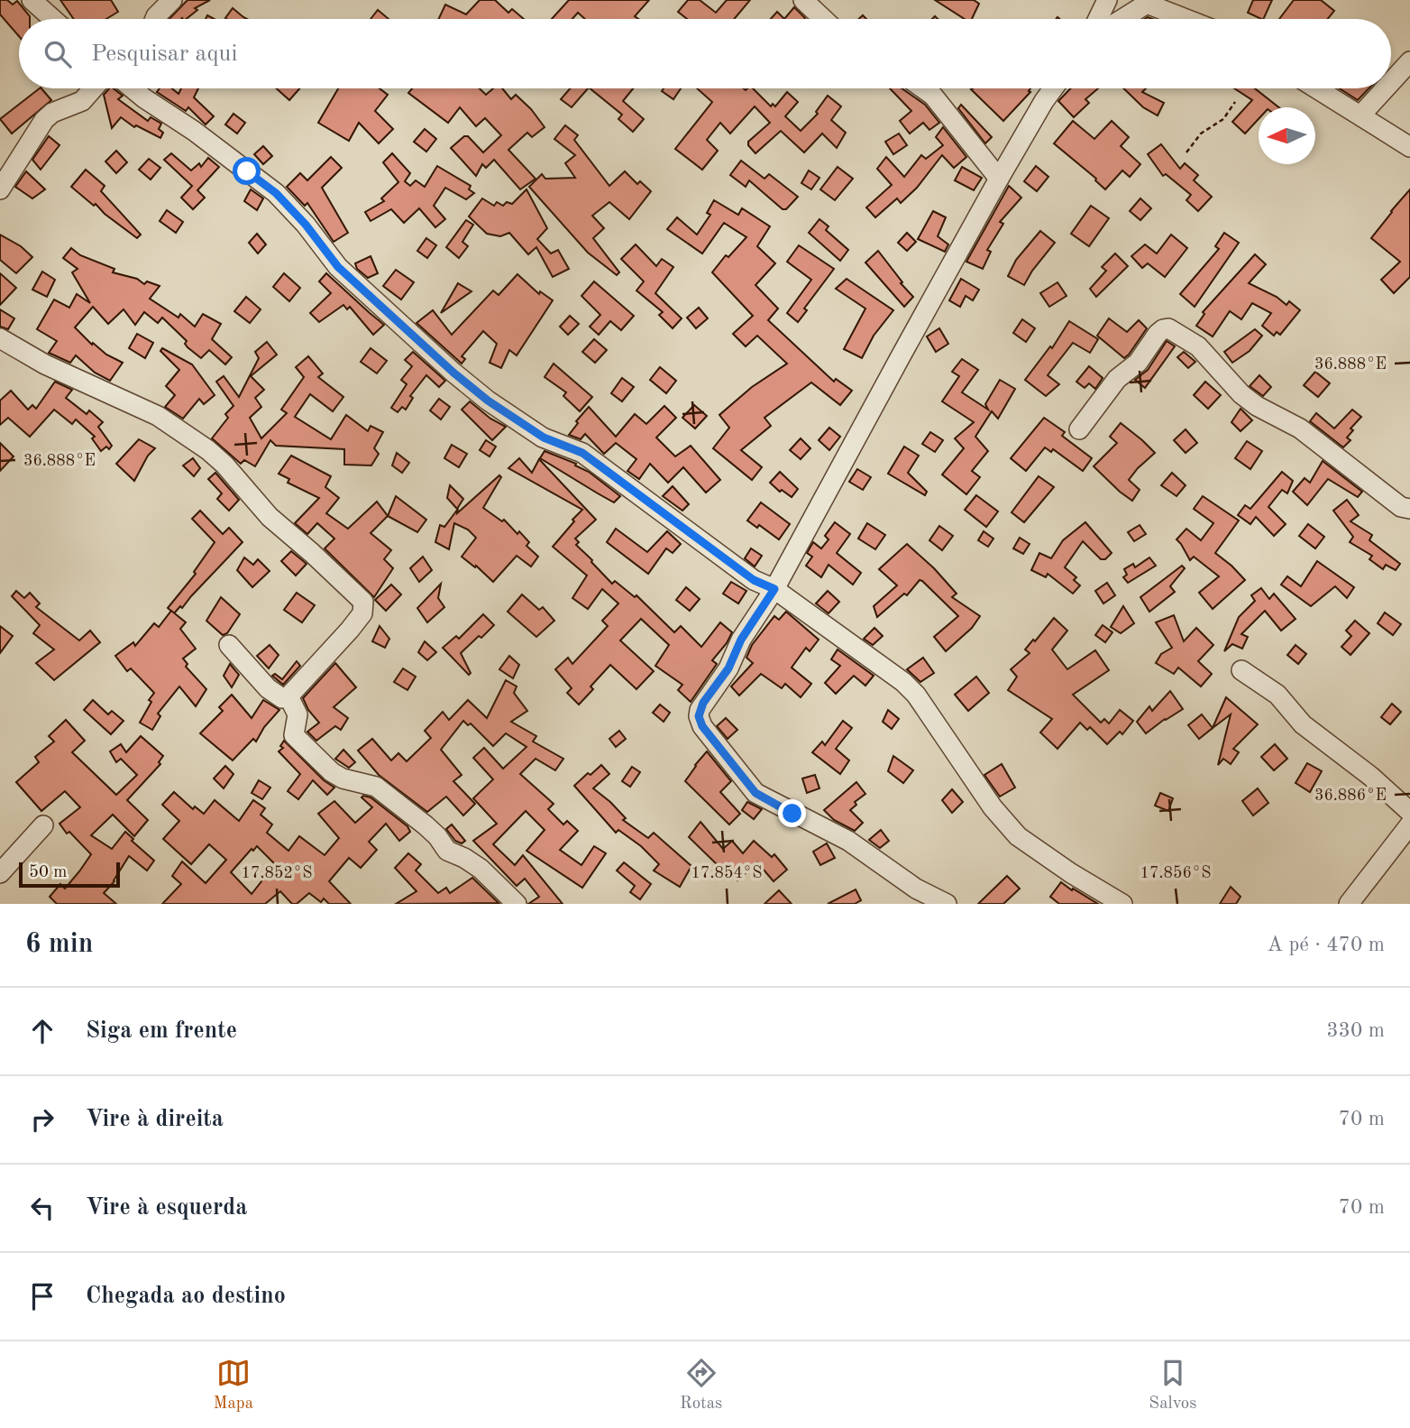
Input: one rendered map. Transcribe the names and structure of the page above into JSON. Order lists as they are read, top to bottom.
{
  "scale_bar": "50 m",
  "north": "left",
  "page": {
    "search": "Pesquisar aqui",
    "scale": "50 m",
    "heading": ["6 min", "A pé · 470 m"],
    "list": [
      ["Siga em frente", "330 m"],
      ["Vire à direita", "70 m"],
      ["Vire à esquerda", "70 m"],
      "Chegada ao destino"
    ],
    "nav": ["Mapa", "Rotas", "Salvos"]
  },
  "coordinates": [
    "36.888°E",
    "36.886°E",
    "17.852°S",
    "17.854°S",
    "17.856°S"
  ]
}
